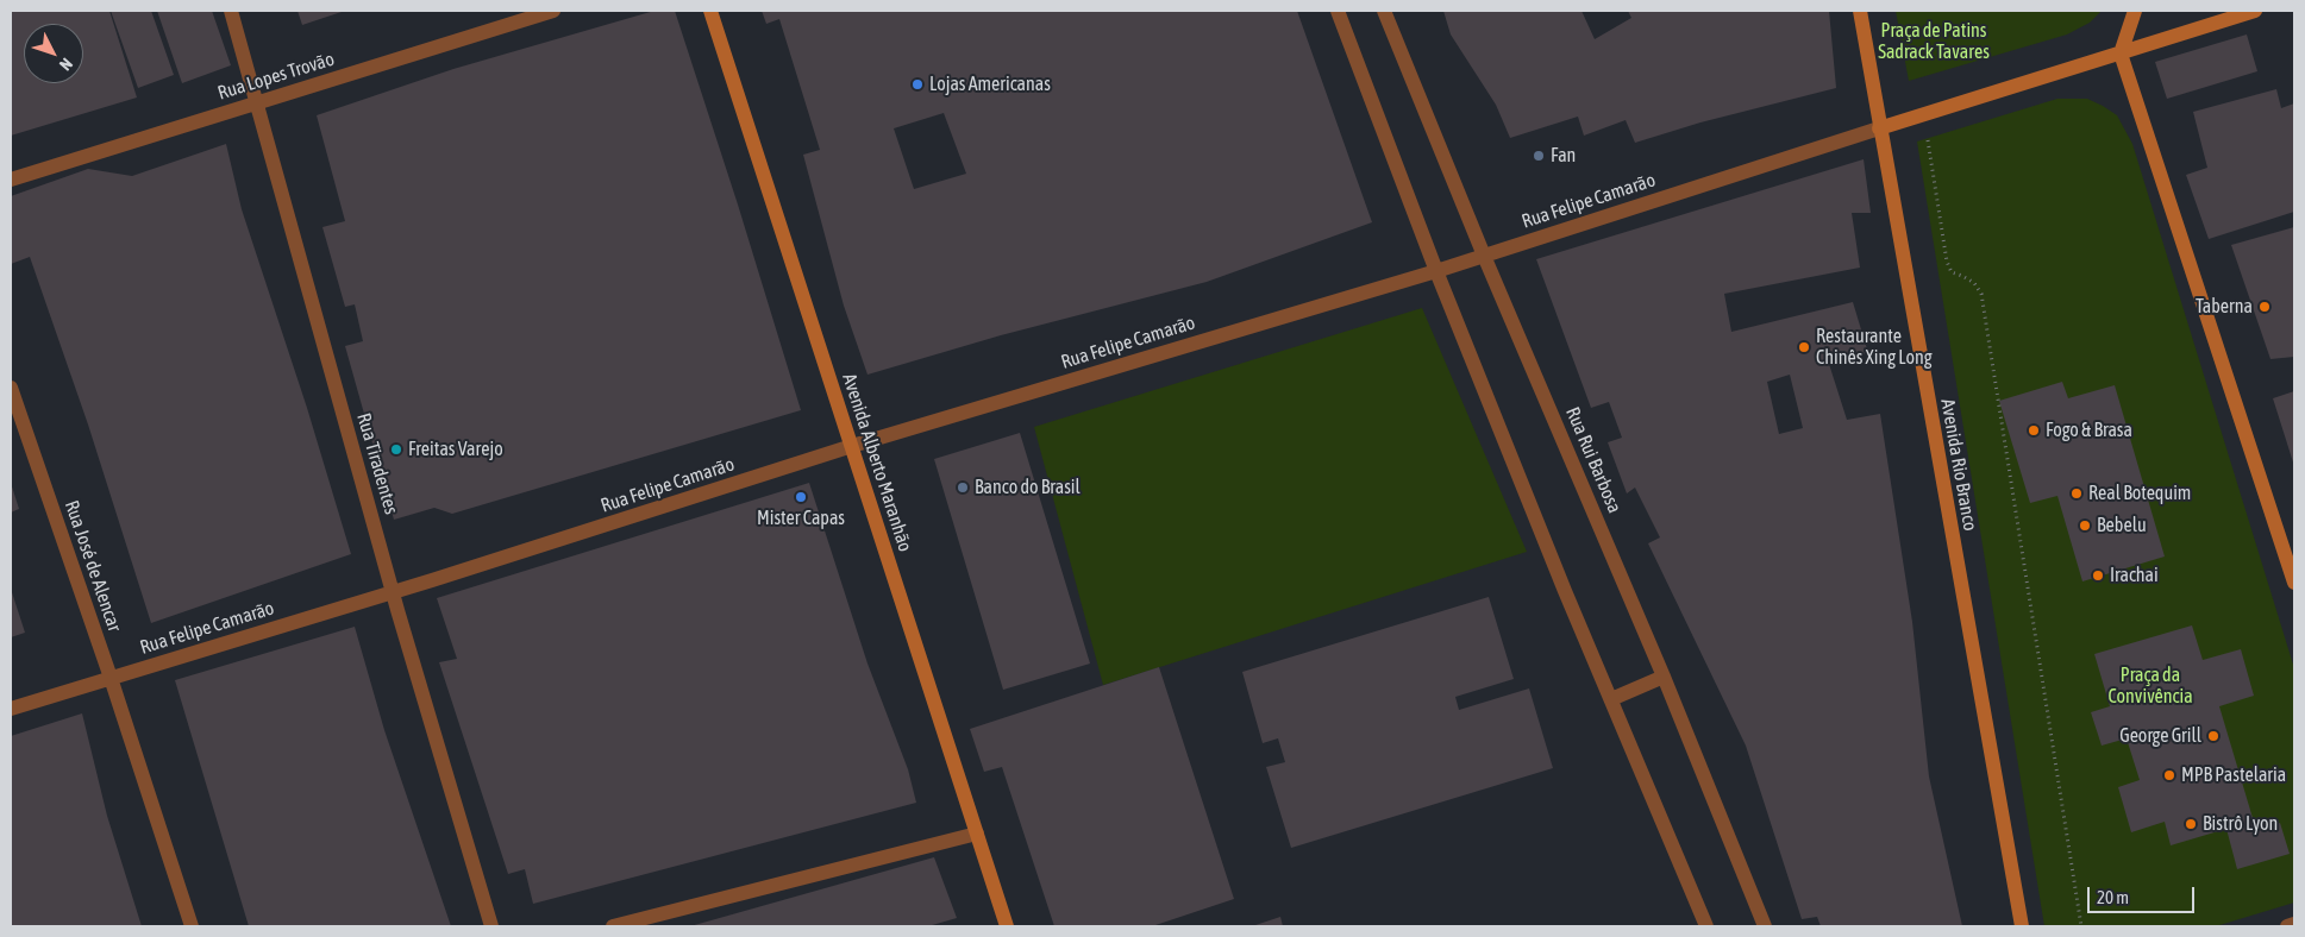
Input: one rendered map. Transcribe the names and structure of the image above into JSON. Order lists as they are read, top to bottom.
{
  "streets": {
    "main road": ["Rua Felipe Camarão", "Avenida Alberto Maranhão", "Avenida Rio Branco"],
    "street": [
      "Rua Lopes Trovão",
      "Rua Rui Barbosa",
      "Rua Tiradentes",
      "Rua José de Alencar"
    ]
  },
  "crossings": [
    ["Rua Lopes Trovão", "Rua Tiradentes"],
    ["Rua Felipe Camarão", "Rua Rui Barbosa"],
    ["Rua Felipe Camarão", "Avenida Alberto Maranhão"],
    ["Rua Felipe Camarão", "Rua Tiradentes"],
    ["Rua Felipe Camarão", "Avenida Rio Branco"],
    ["Rua Felipe Camarão", "Rua José de Alencar"]
  ],
  "parks": ["Praça de Patins Sadrack Tavares", "Praça da Convivência"],
  "places": [
    "Lojas Americanas",
    "Fan",
    "Taberna",
    "Restaurante Chinês Xing Long",
    "Fogo & Brasa",
    "Freitas Varejo",
    "Banco do Brasil",
    "Real Botequim",
    "Mister Capas",
    "Bebelu",
    "Irachai",
    "George Grill",
    "MPB Pastelaria",
    "Bistrô Lyon"
  ],
  "scale_bar": "20 m",
  "north": "bottom right"
}
